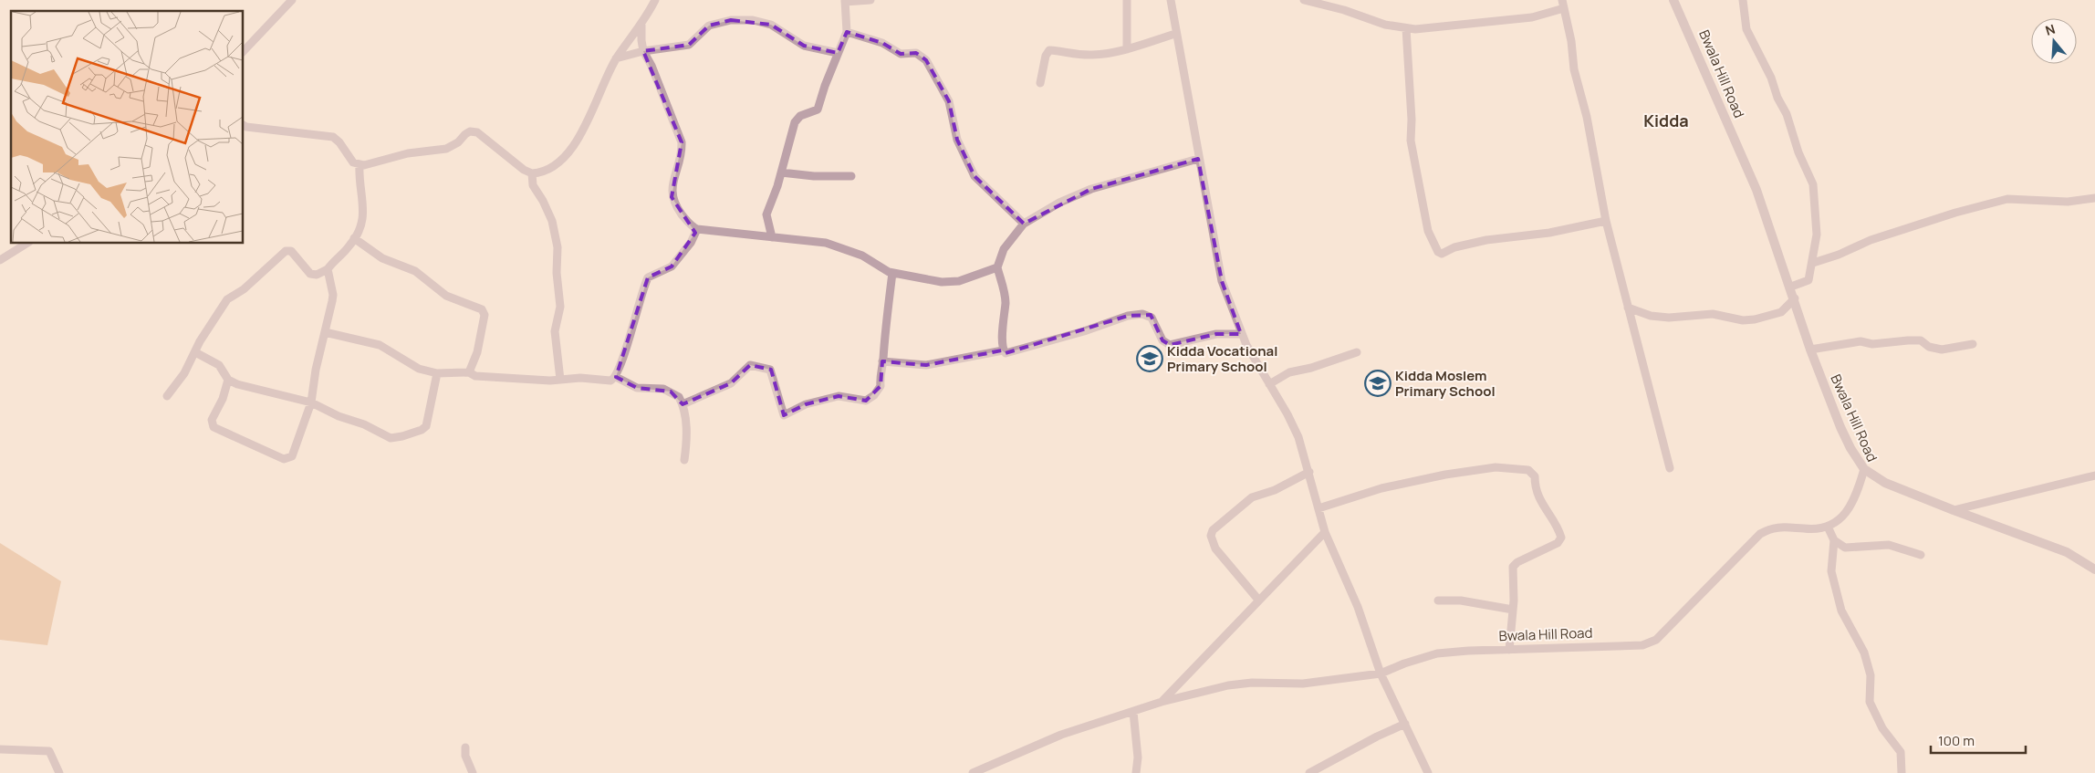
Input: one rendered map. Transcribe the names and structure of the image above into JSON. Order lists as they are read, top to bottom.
{
  "streets": {
    "street": ["Bwala Hill Road"]
  },
  "districts": ["Kidda"],
  "places": {
    "school or university": ["Kidda Vocational Primary School", "Kidda Moslem Primary School"]
  },
  "scale_bar": "100 m",
  "north": "top"
}
